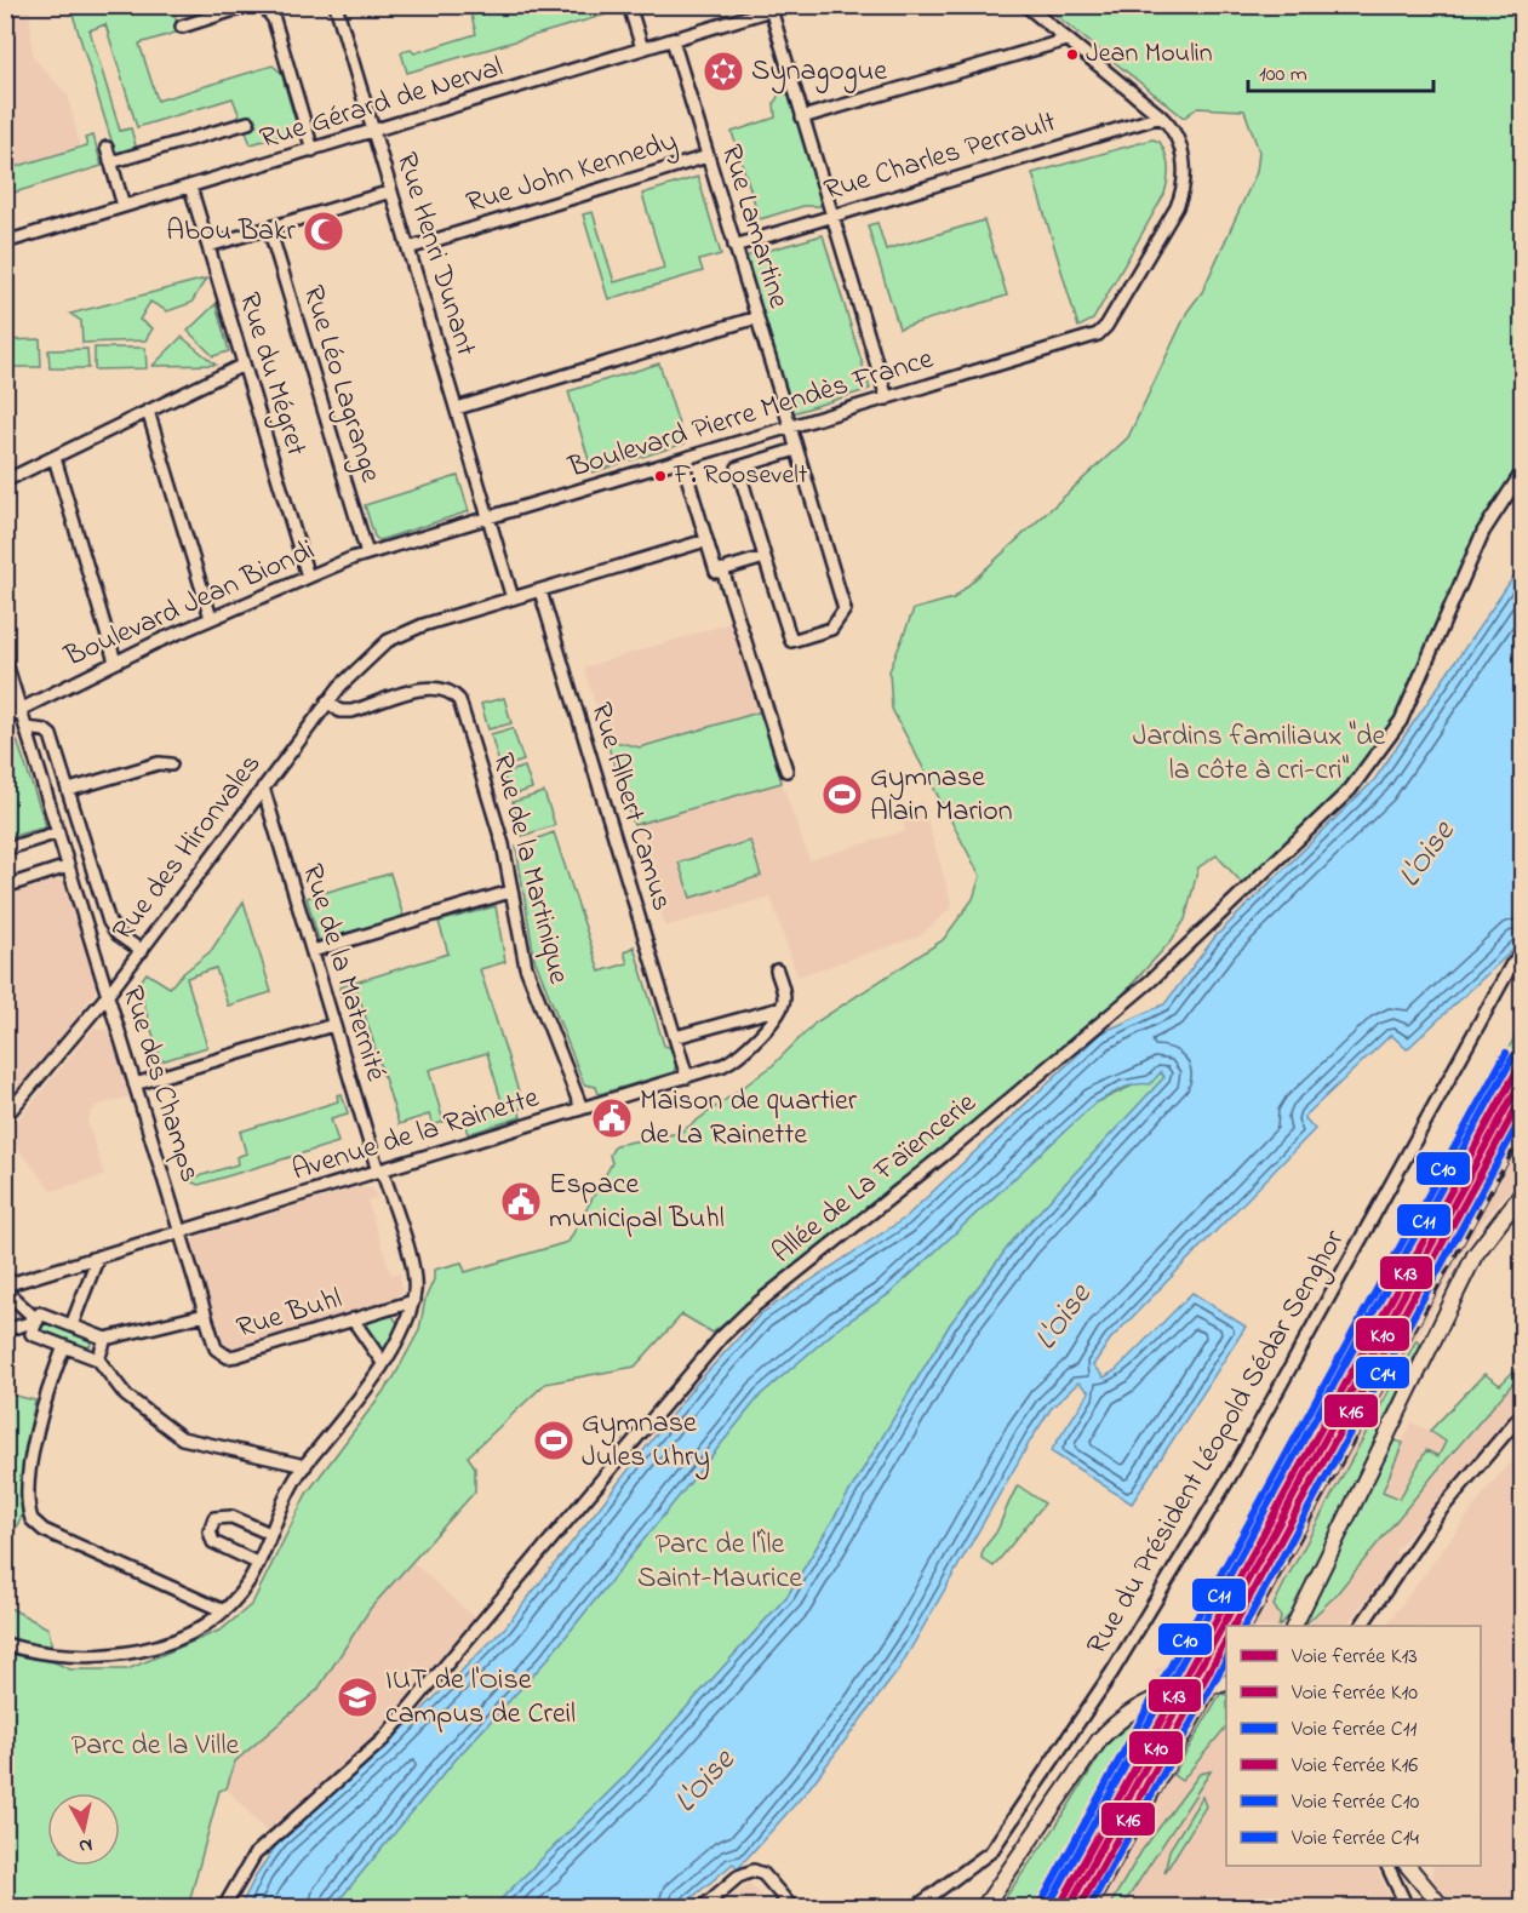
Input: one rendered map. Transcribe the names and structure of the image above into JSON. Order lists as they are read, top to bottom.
{
  "streets": {
    "street": [
      "Rue Gérard de Nerval",
      "Rue Charles Perrault",
      "Rue John Kennedy",
      "Rue Lamartine",
      "Rue Henri Dunant",
      "Rue du Mégret",
      "Rue Léo Lagrange",
      "Boulevard Pierre Mendès France",
      "Boulevard Jean Biondi",
      "Rue Albert Camus",
      "Rue des Hironvales",
      "Rue de la Martinique",
      "Rue de la Maternité",
      "Rue des Champs",
      "Avenue de la Rainette",
      "Allée de La Faïencerie",
      "Rue Buhl",
      "Rue du Président Léopold Sédar Senghor"
    ]
  },
  "crossings": [
    ["Rue Gérard de Nerval", "Rue Lamartine"],
    ["Rue Gérard de Nerval", "Rue Henri Dunant"],
    ["Rue Gérard de Nerval", "Rue du Mégret"],
    ["Rue Charles Perrault", "Rue Lamartine"],
    ["Rue Charles Perrault", "Boulevard Pierre Mendès France"],
    ["Rue John Kennedy", "Rue Lamartine"],
    ["Rue John Kennedy", "Rue Henri Dunant"],
    ["Rue Lamartine", "Boulevard Pierre Mendès France"],
    ["Rue Henri Dunant", "Boulevard Pierre Mendès France"],
    ["Rue Henri Dunant", "Rue des Hironvales"],
    ["Rue du Mégret", "Boulevard Jean Biondi"],
    ["Rue Léo Lagrange", "Boulevard Jean Biondi"],
    ["Boulevard Pierre Mendès France", "Boulevard Jean Biondi"],
    ["Boulevard Jean Biondi", "Rue des Champs"],
    ["Rue Albert Camus", "Rue des Hironvales"],
    ["Rue Albert Camus", "Avenue de la Rainette"],
    ["Rue des Hironvales", "Rue de la Martinique"],
    ["Rue des Hironvales", "Rue de la Maternité"],
    ["Rue des Hironvales", "Rue des Champs"],
    ["Rue de la Martinique", "Avenue de la Rainette"],
    ["Rue de la Maternité", "Avenue de la Rainette"],
    ["Rue de la Maternité", "Rue Buhl"],
    ["Rue des Champs", "Avenue de la Rainette"],
    ["Rue des Champs", "Rue Buhl"],
    ["Avenue de la Rainette", "Rue Buhl"]
  ],
  "water": ["L'Oise"],
  "parks": ["Jardins familiaux \"de la côte à cri-cri\"", "Parc de l'Île Saint-Maurice", "Parc de la Ville"],
  "places": {
    "other": ["Jean Moulin", "F. Roosevelt"],
    "synagogue": ["Synagogue"],
    "mosque": ["Abou Bakr"],
    "sports": ["Gymnase Alain Marion", "Gymnase Jules Uhry"],
    "public building": ["Maison de quartier de La Rainette", "Espace municipal Buhl"],
    "school or university": ["IUT de l'Oise campus de Creil"]
  },
  "lines": [
    "rail line C10",
    "rail line C11",
    "rail line K13",
    "rail line K10",
    "rail line K16",
    "rail line C14"
  ],
  "legend": [
    "Voie ferrée K13",
    "Voie ferrée K10",
    "Voie ferrée C11",
    "Voie ferrée K16",
    "Voie ferrée C10",
    "Voie ferrée C14"
  ],
  "scale_bar": "100 m",
  "north": "bottom"
}
